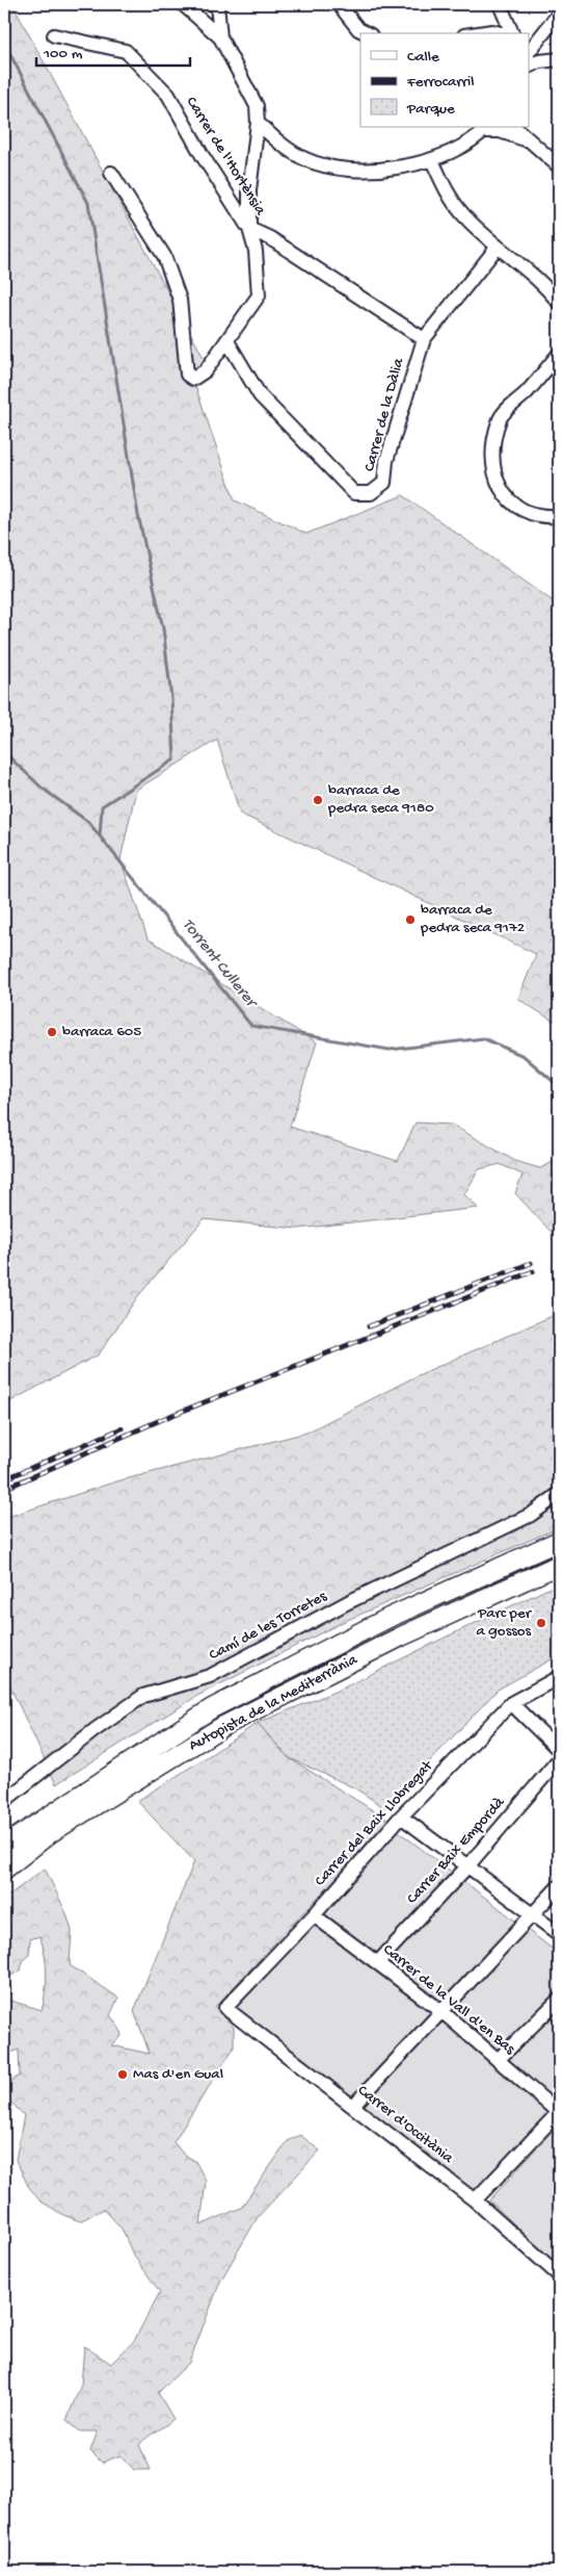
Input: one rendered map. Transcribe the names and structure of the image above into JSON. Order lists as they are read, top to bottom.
{
  "streets": {
    "highway": ["Autopista de la Mediterrània"],
    "street": [
      "Carrer de l'Hortènsia",
      "Carrer de la Dàlia",
      "Camí de les Torretes",
      "Carrer del Baix Llobregat",
      "Carrer Baix Empordà",
      "Carrer de la Vall d'en Bas",
      "Carrer d'Occitània"
    ]
  },
  "crossings": [
    ["Carrer de l'Hortènsia", "Carrer de la Dàlia"],
    ["Carrer del Baix Llobregat", "Carrer de la Vall d'en Bas"],
    ["Carrer del Baix Llobregat", "Carrer d'Occitània"],
    ["Carrer Baix Empordà", "Carrer de la Vall d'en Bas"]
  ],
  "water": ["Torrent Cullerer"],
  "places": [
    "barraca de pedra seca 9180",
    "barraca de pedra seca 9172",
    "barraca 605",
    "Parc per a gossos",
    "Mas d'en Gual"
  ],
  "legend": ["Calle", "Ferrocarril", "Parque"],
  "scale_bar": "100 m"
}
